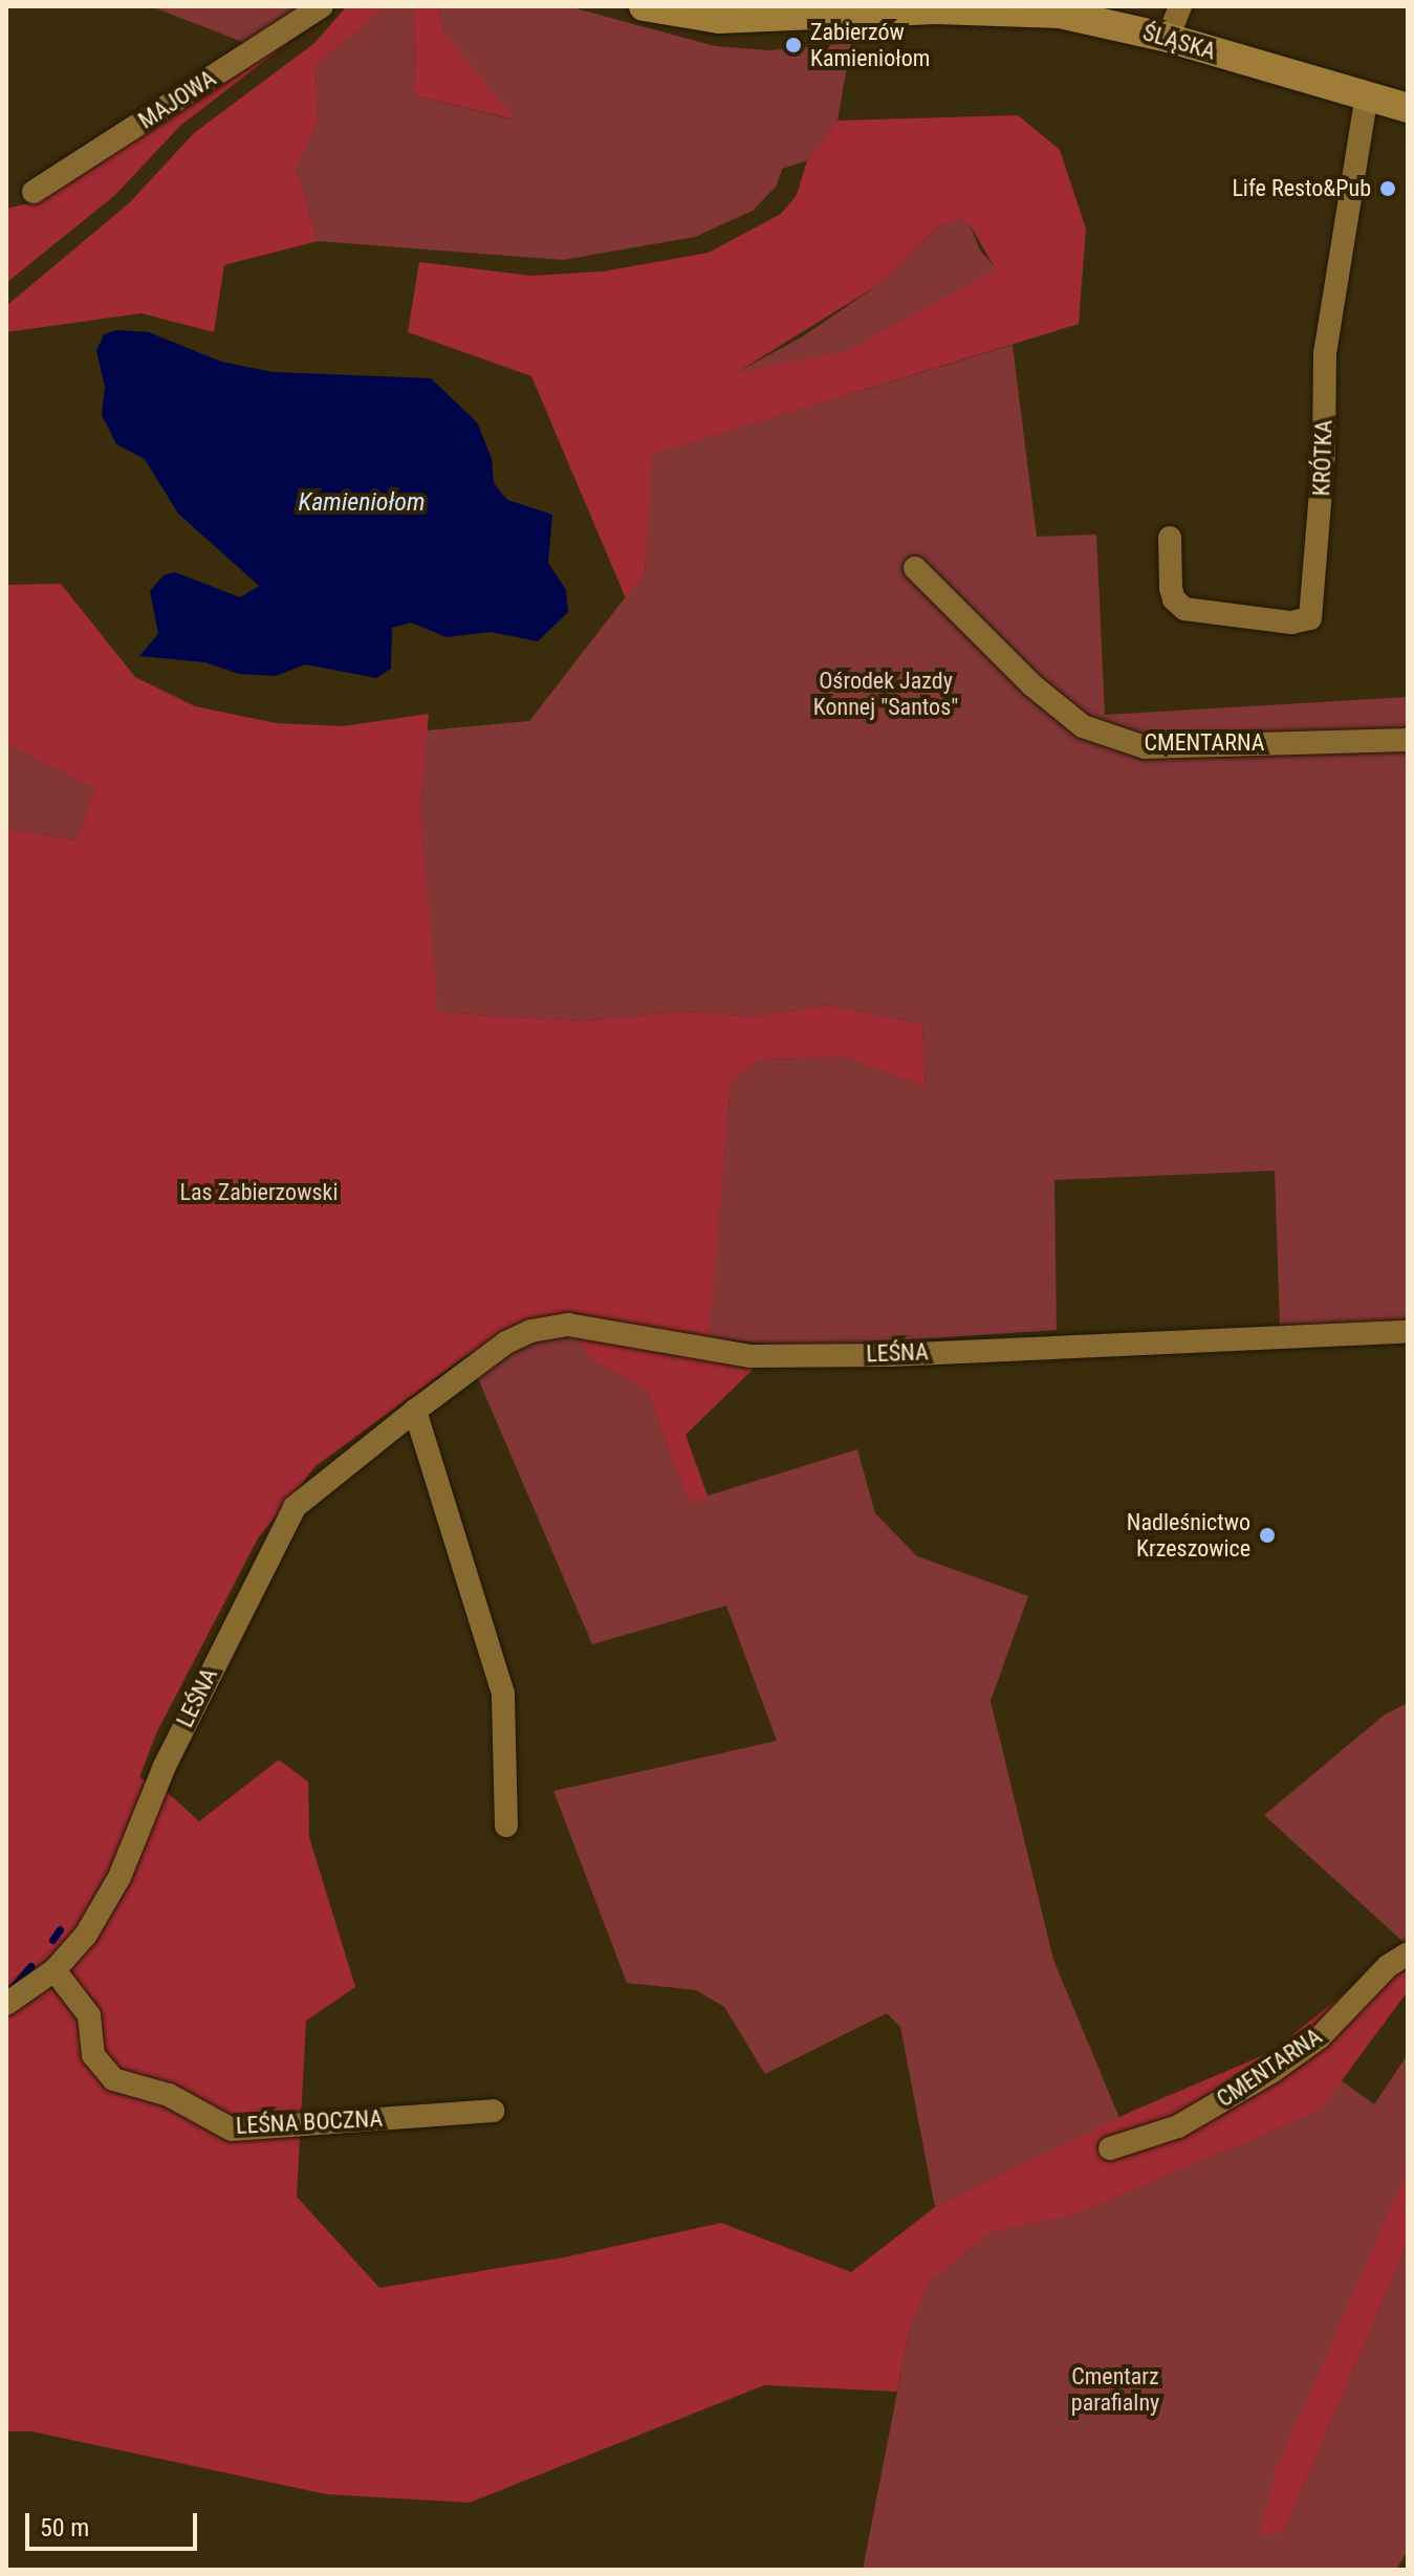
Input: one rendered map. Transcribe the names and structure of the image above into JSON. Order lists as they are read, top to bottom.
{
  "streets": {
    "main road": ["ŚLĄSKA"],
    "street": [
      "MAJOWA",
      "KRÓTKA",
      "CMENTARNA",
      "LEŚNA",
      "LEŚNA BOCZNA"
    ]
  },
  "crossings": [
    ["ŚLĄSKA", "KRÓTKA"],
    ["LEŚNA", "LEŚNA BOCZNA"]
  ],
  "water": ["Kamieniołom"],
  "parks": ["Ośrodek Jazdy Konnej \"Santos\"", "Las Zabierzowski", "Cmentarz parafialny"],
  "places": ["Zabierzów Kamieniołom", "Life Resto&Pub", "Nadleśnictwo Krzeszowice"],
  "scale_bar": "50 m"
}
